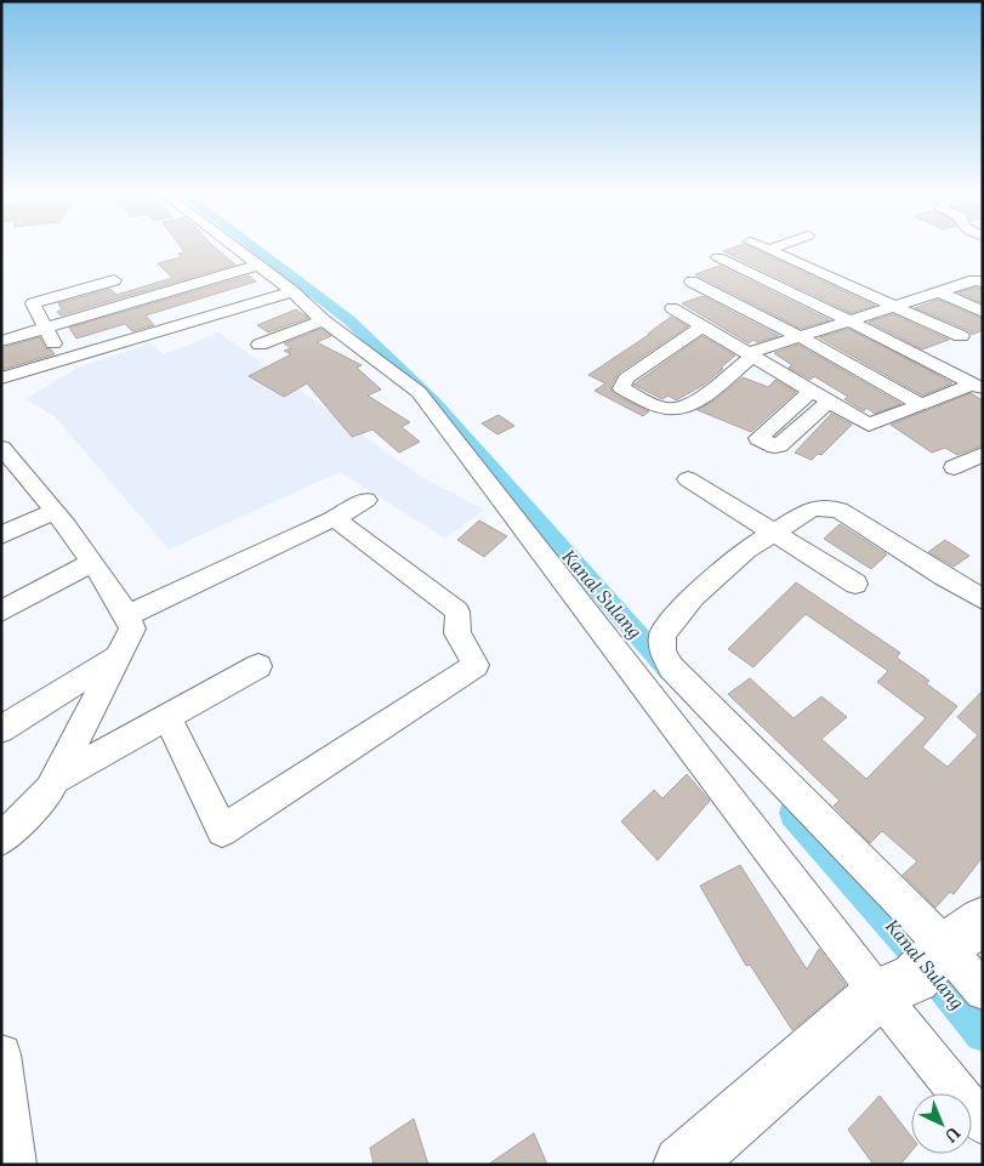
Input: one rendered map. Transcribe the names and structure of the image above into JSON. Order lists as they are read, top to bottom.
{
  "water": ["Kanal Sulang"],
  "north": "bottom right"
}
